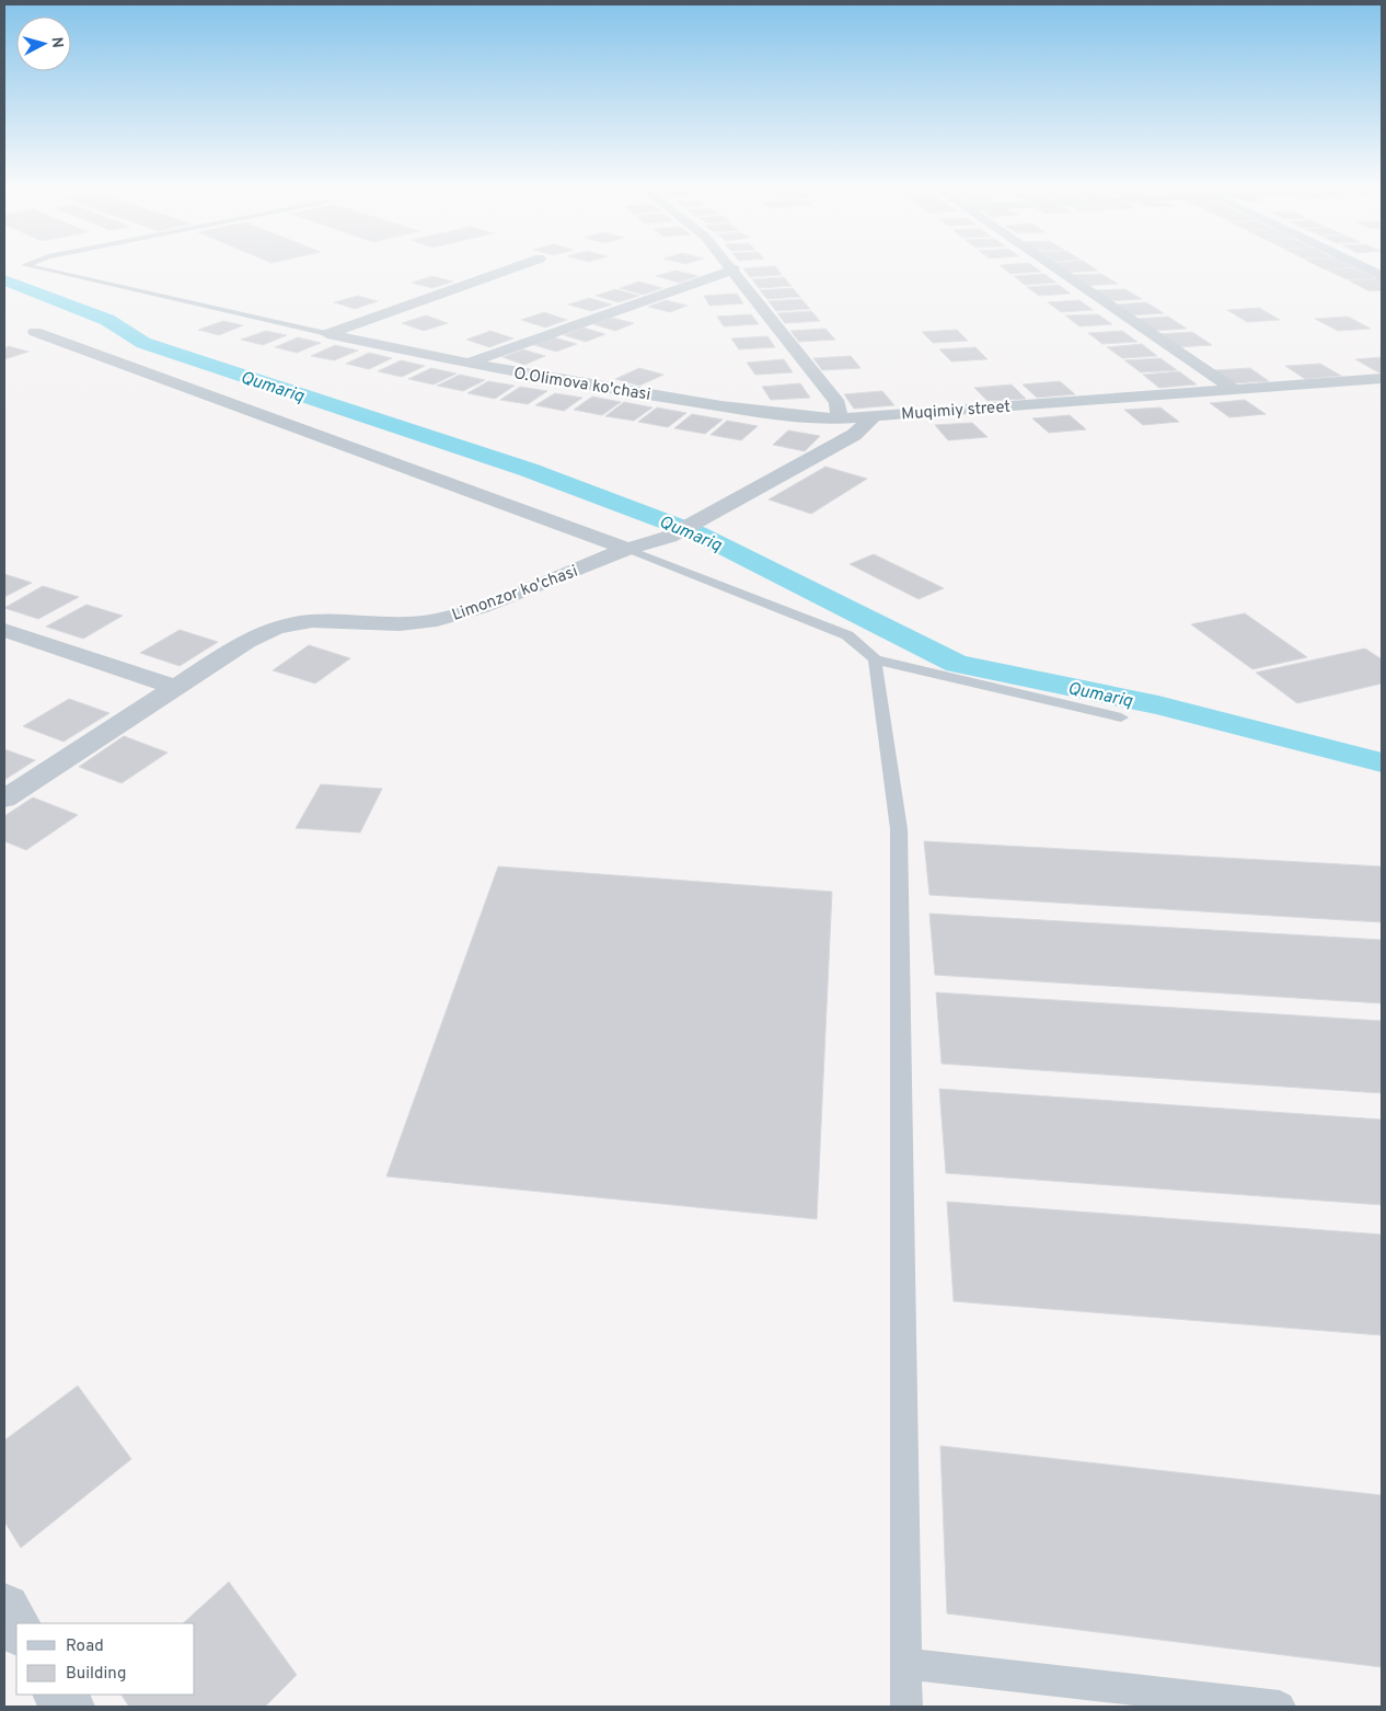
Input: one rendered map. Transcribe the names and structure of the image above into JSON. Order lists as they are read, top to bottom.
{
  "streets": {
    "street": ["O.Olimova ko'chasi", "Muqimiy street", "Limonzor ko'chasi"]
  },
  "crossings": [
    ["O.Olimova ko'chasi", "Muqimiy street"],
    ["Muqimiy street", "Limonzor ko'chasi"]
  ],
  "water": ["Qumariq"],
  "legend": ["Road", "Building"],
  "north": "right"
}
